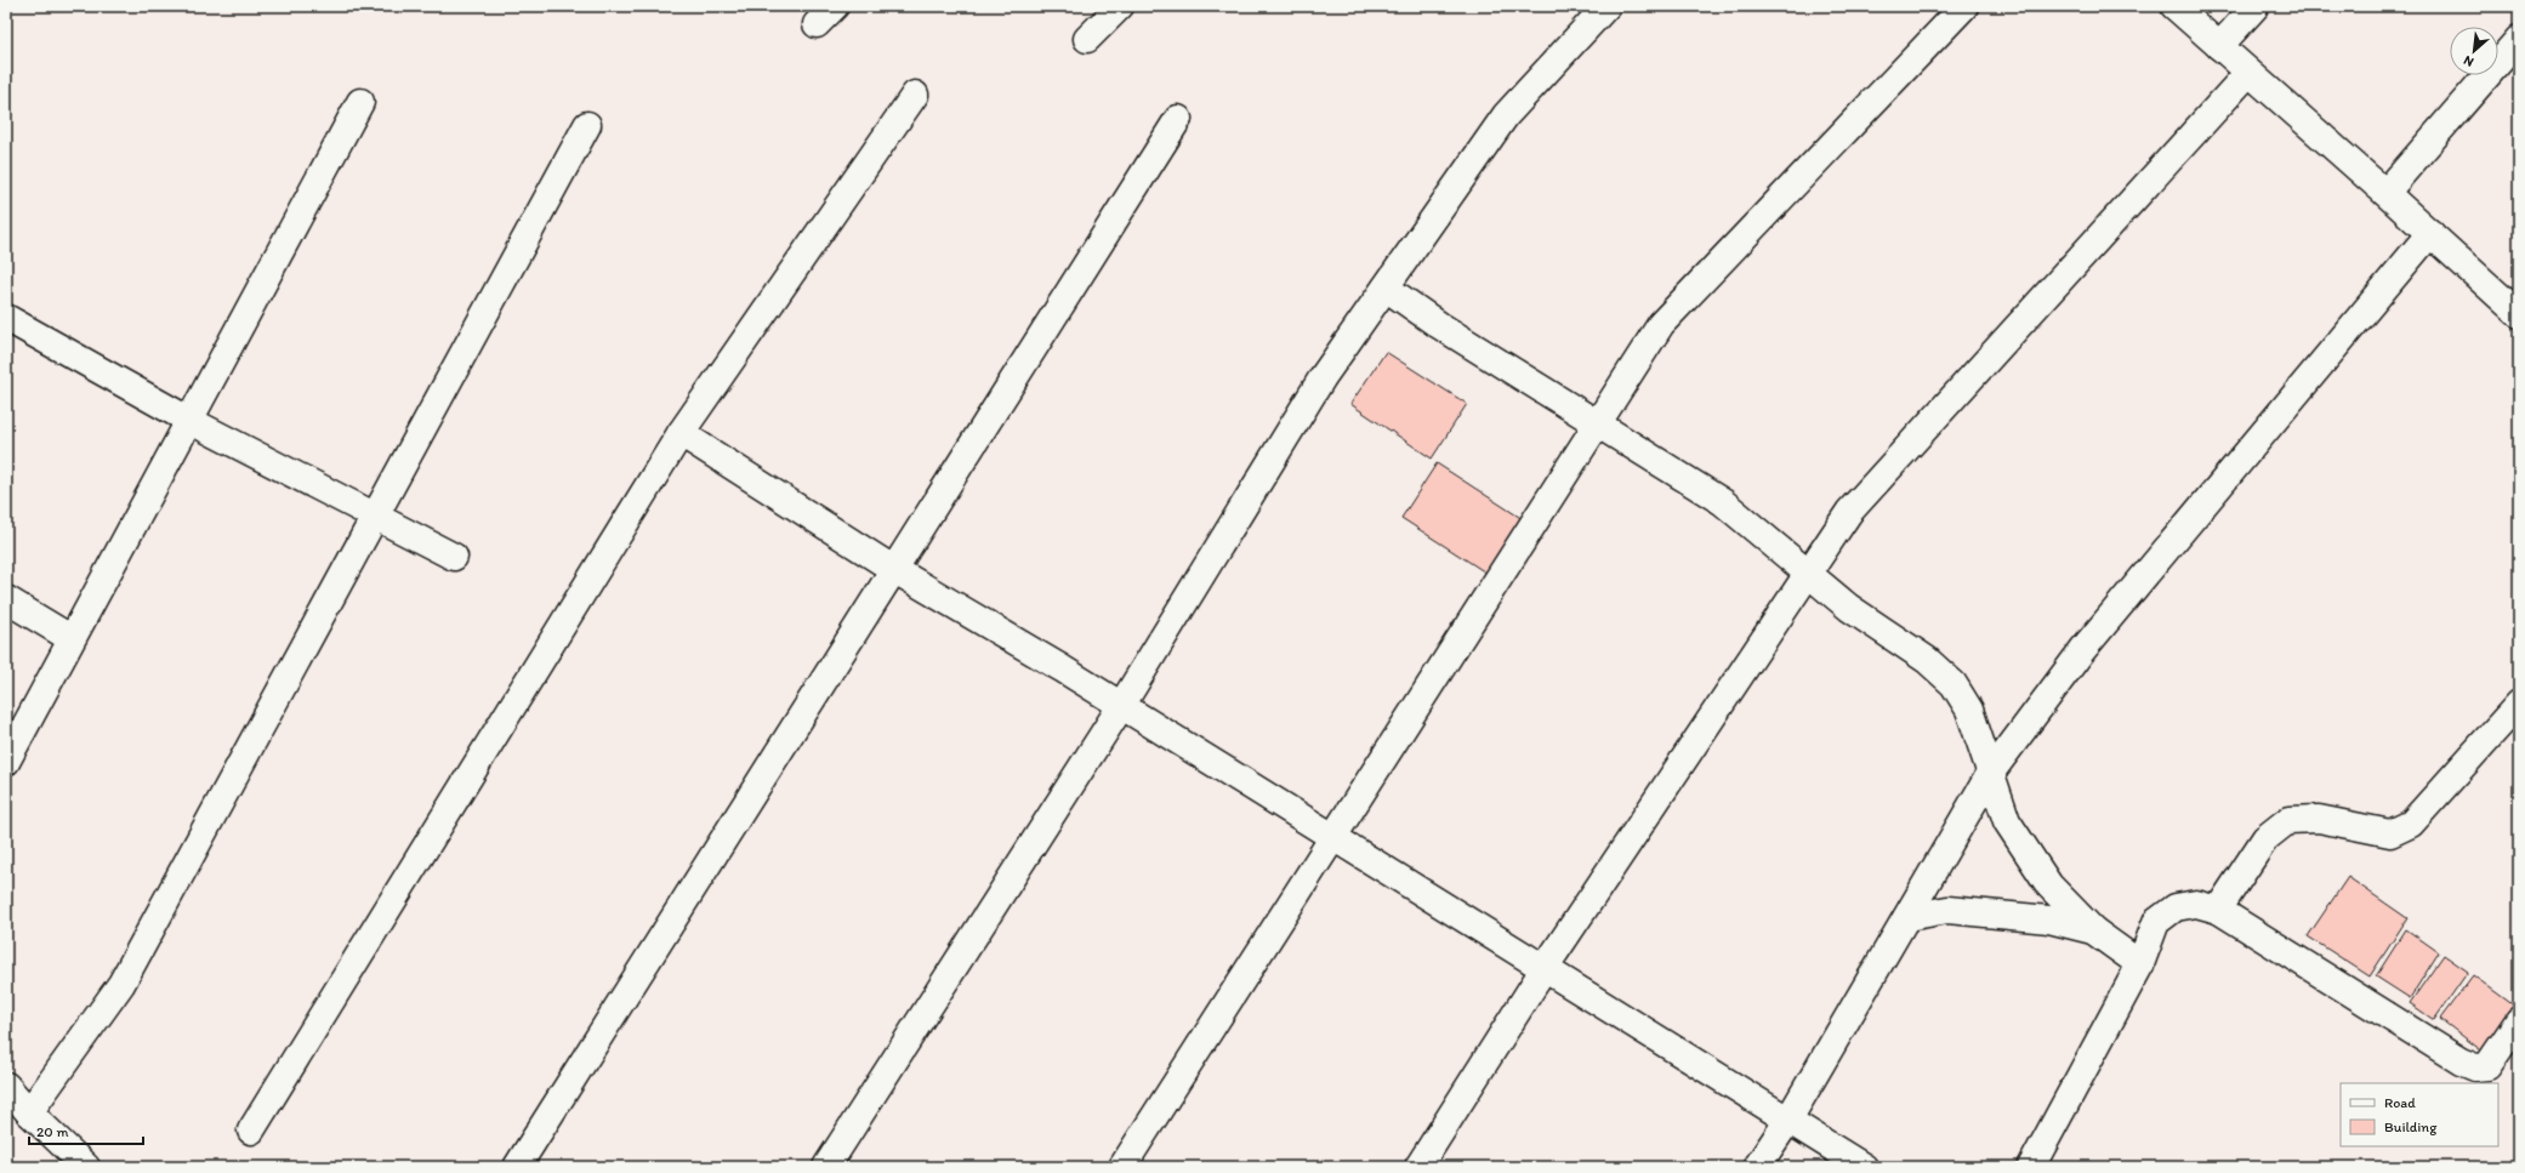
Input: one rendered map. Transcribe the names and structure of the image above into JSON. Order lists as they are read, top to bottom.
{
  "legend": ["Road", "Building"],
  "scale_bar": "20 m",
  "north": "bottom left"
}
